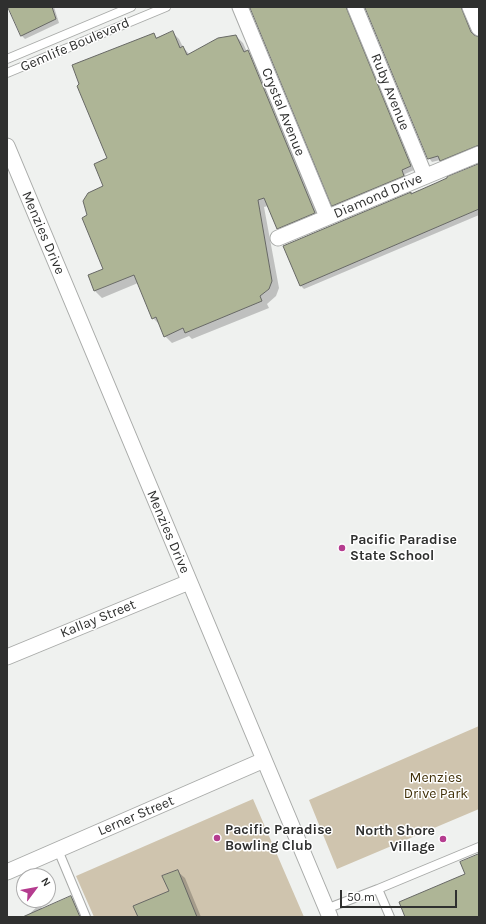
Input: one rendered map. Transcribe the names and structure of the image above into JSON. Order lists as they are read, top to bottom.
{
  "streets": {
    "street": [
      "Ruby Avenue",
      "Crystal Avenue",
      "Diamond Drive",
      "Menzies Drive",
      "Kallay Street",
      "Lerner Street"
    ],
    "lane": ["Gemlife Boulevard"]
  },
  "crossings": [
    ["Ruby Avenue", "Diamond Drive"],
    ["Crystal Avenue", "Diamond Drive"],
    ["Menzies Drive", "Kallay Street"],
    ["Menzies Drive", "Lerner Street"]
  ],
  "parks": ["Menzies Drive Park"],
  "places": ["Pacific Paradise State School", "Pacific Paradise Bowling Club", "North Shore Village"],
  "scale_bar": "50 m",
  "north": "top right"
}
